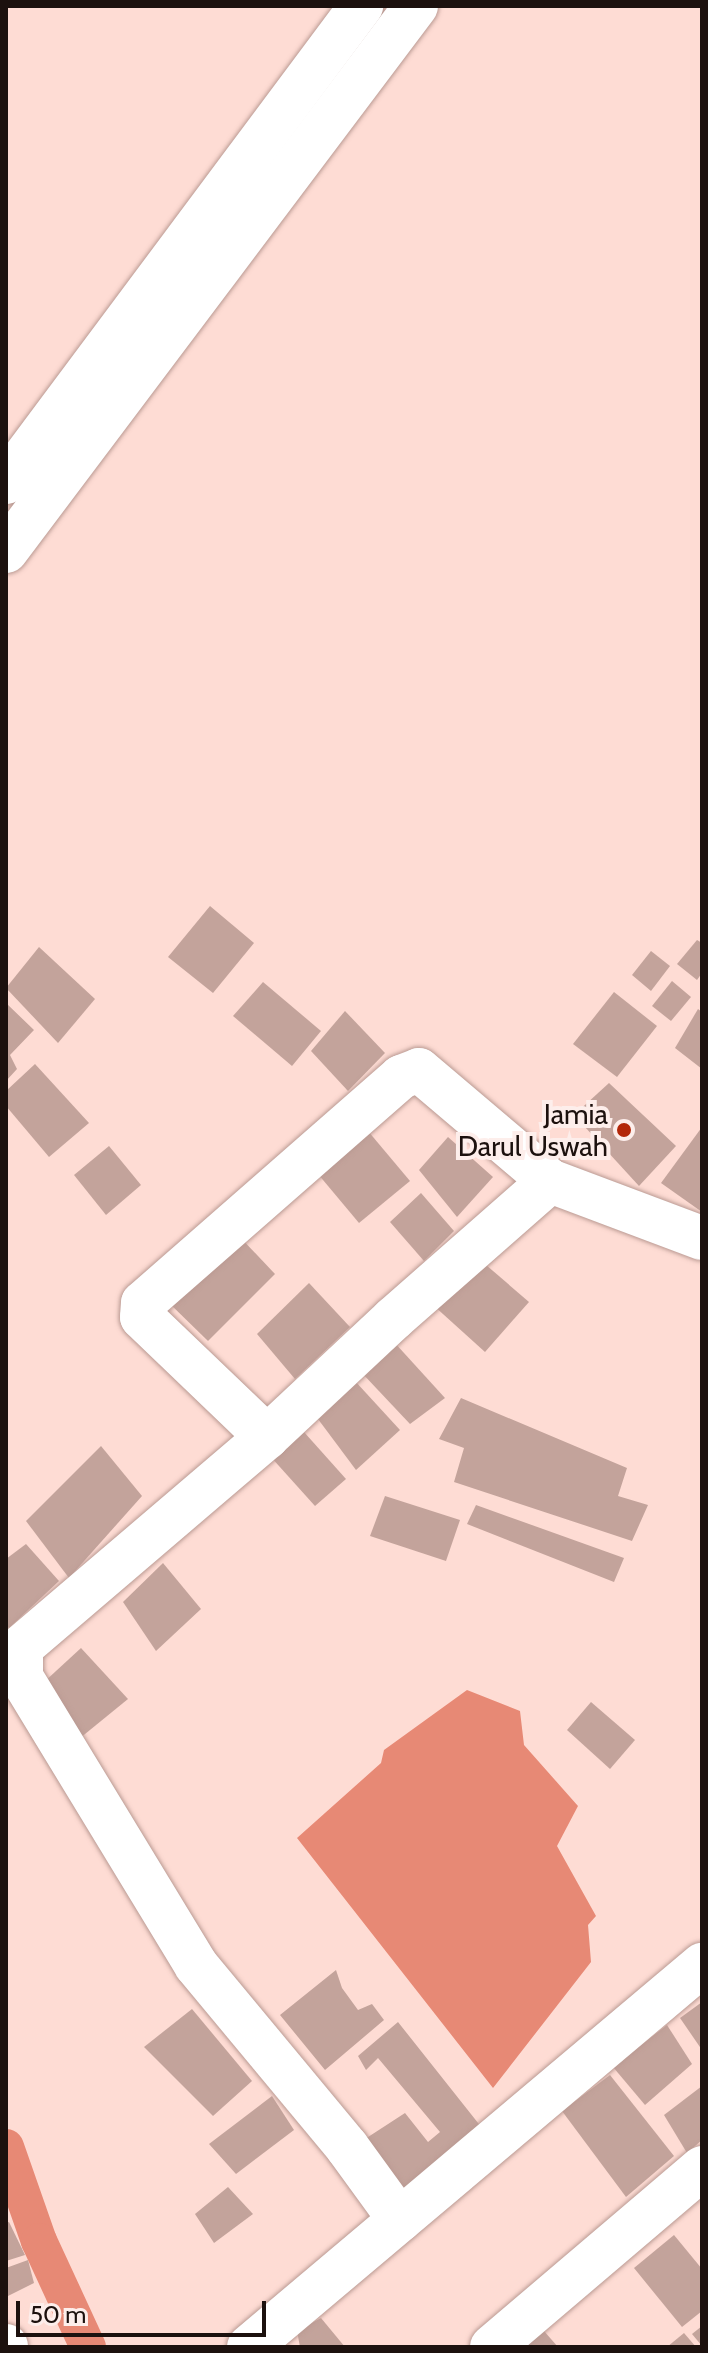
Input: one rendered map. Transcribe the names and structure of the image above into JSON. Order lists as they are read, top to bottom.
{
  "places": ["Jamia Darul Uswah"],
  "scale_bar": "50 m"
}
